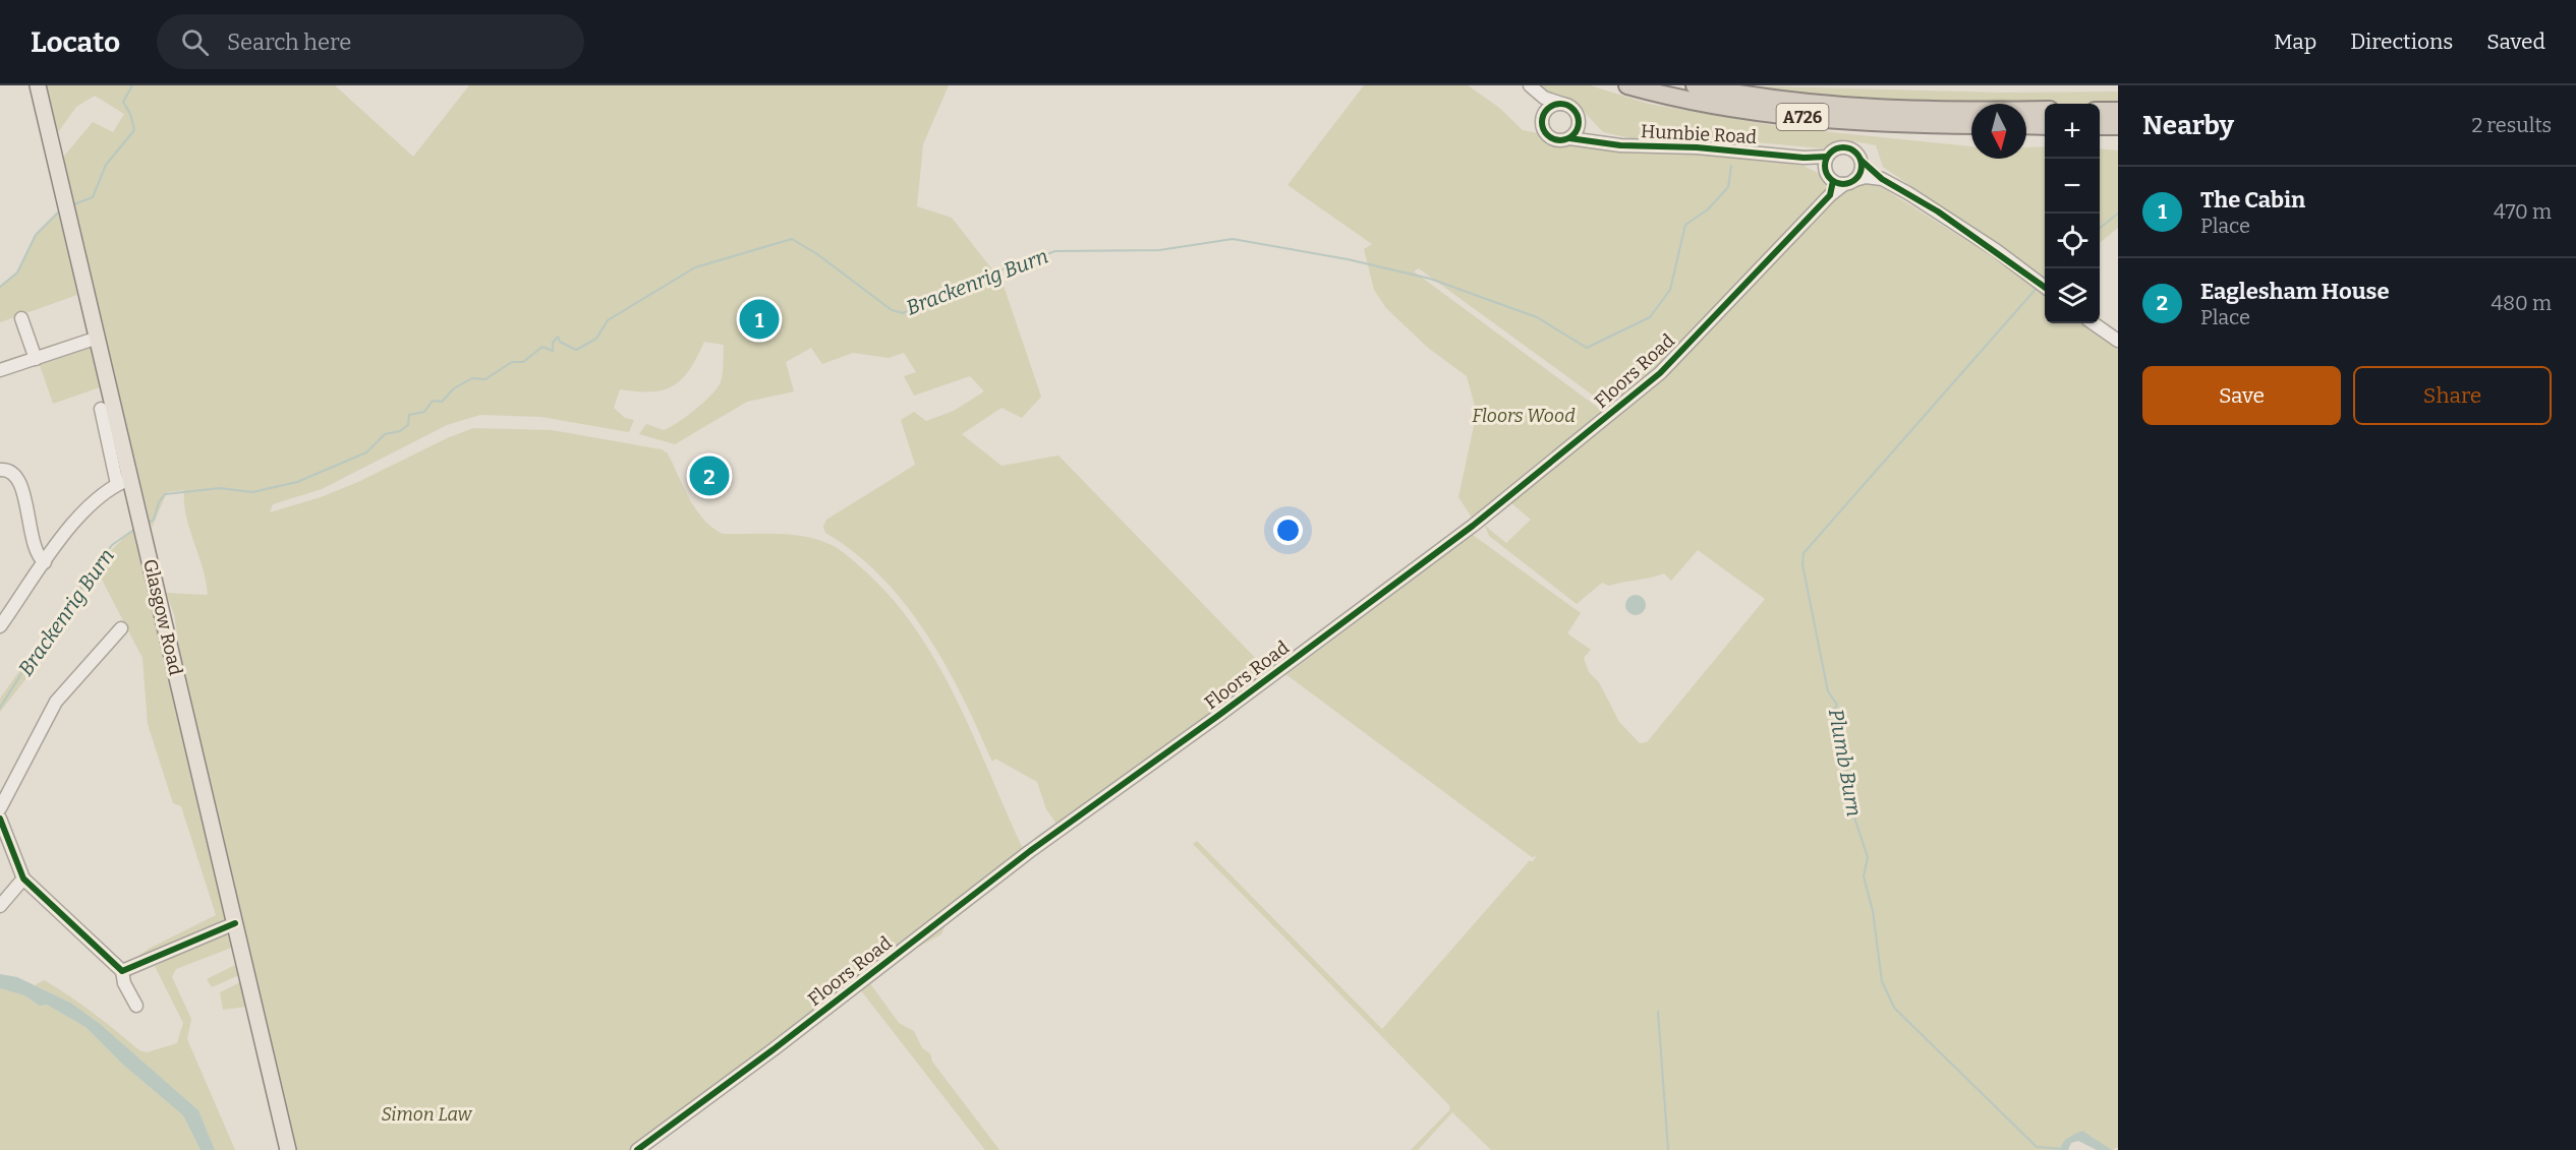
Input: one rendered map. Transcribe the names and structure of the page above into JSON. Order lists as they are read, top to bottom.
{
  "streets": {
    "highway": ["A726"],
    "main road": ["Glasgow Road"],
    "street": ["Humbie Road", "Floors Road"]
  },
  "crossings": [
    ["Humbie Road", "Floors Road"]
  ],
  "water": ["Brackenrig Burn", "Plumb Burn"],
  "parks": ["Floors Wood", "Simon Law"],
  "north": "bottom",
  "page": {
    "header": "Locato",
    "search": "Search here",
    "nav": ["Map", "Directions", "Saved"],
    "heading": ["Nearby", "2 results"],
    "map_buttons": ["+", "−"],
    "list": [
      {
        "mark": "1",
        "name": "The Cabin",
        "note": "Place",
        "value": "470 m"
      },
      {
        "mark": "2",
        "name": "Eaglesham House",
        "note": "Place",
        "value": "480 m"
      }
    ],
    "pins": ["1", "2"],
    "buttons": ["Save", "Share"]
  }
}
